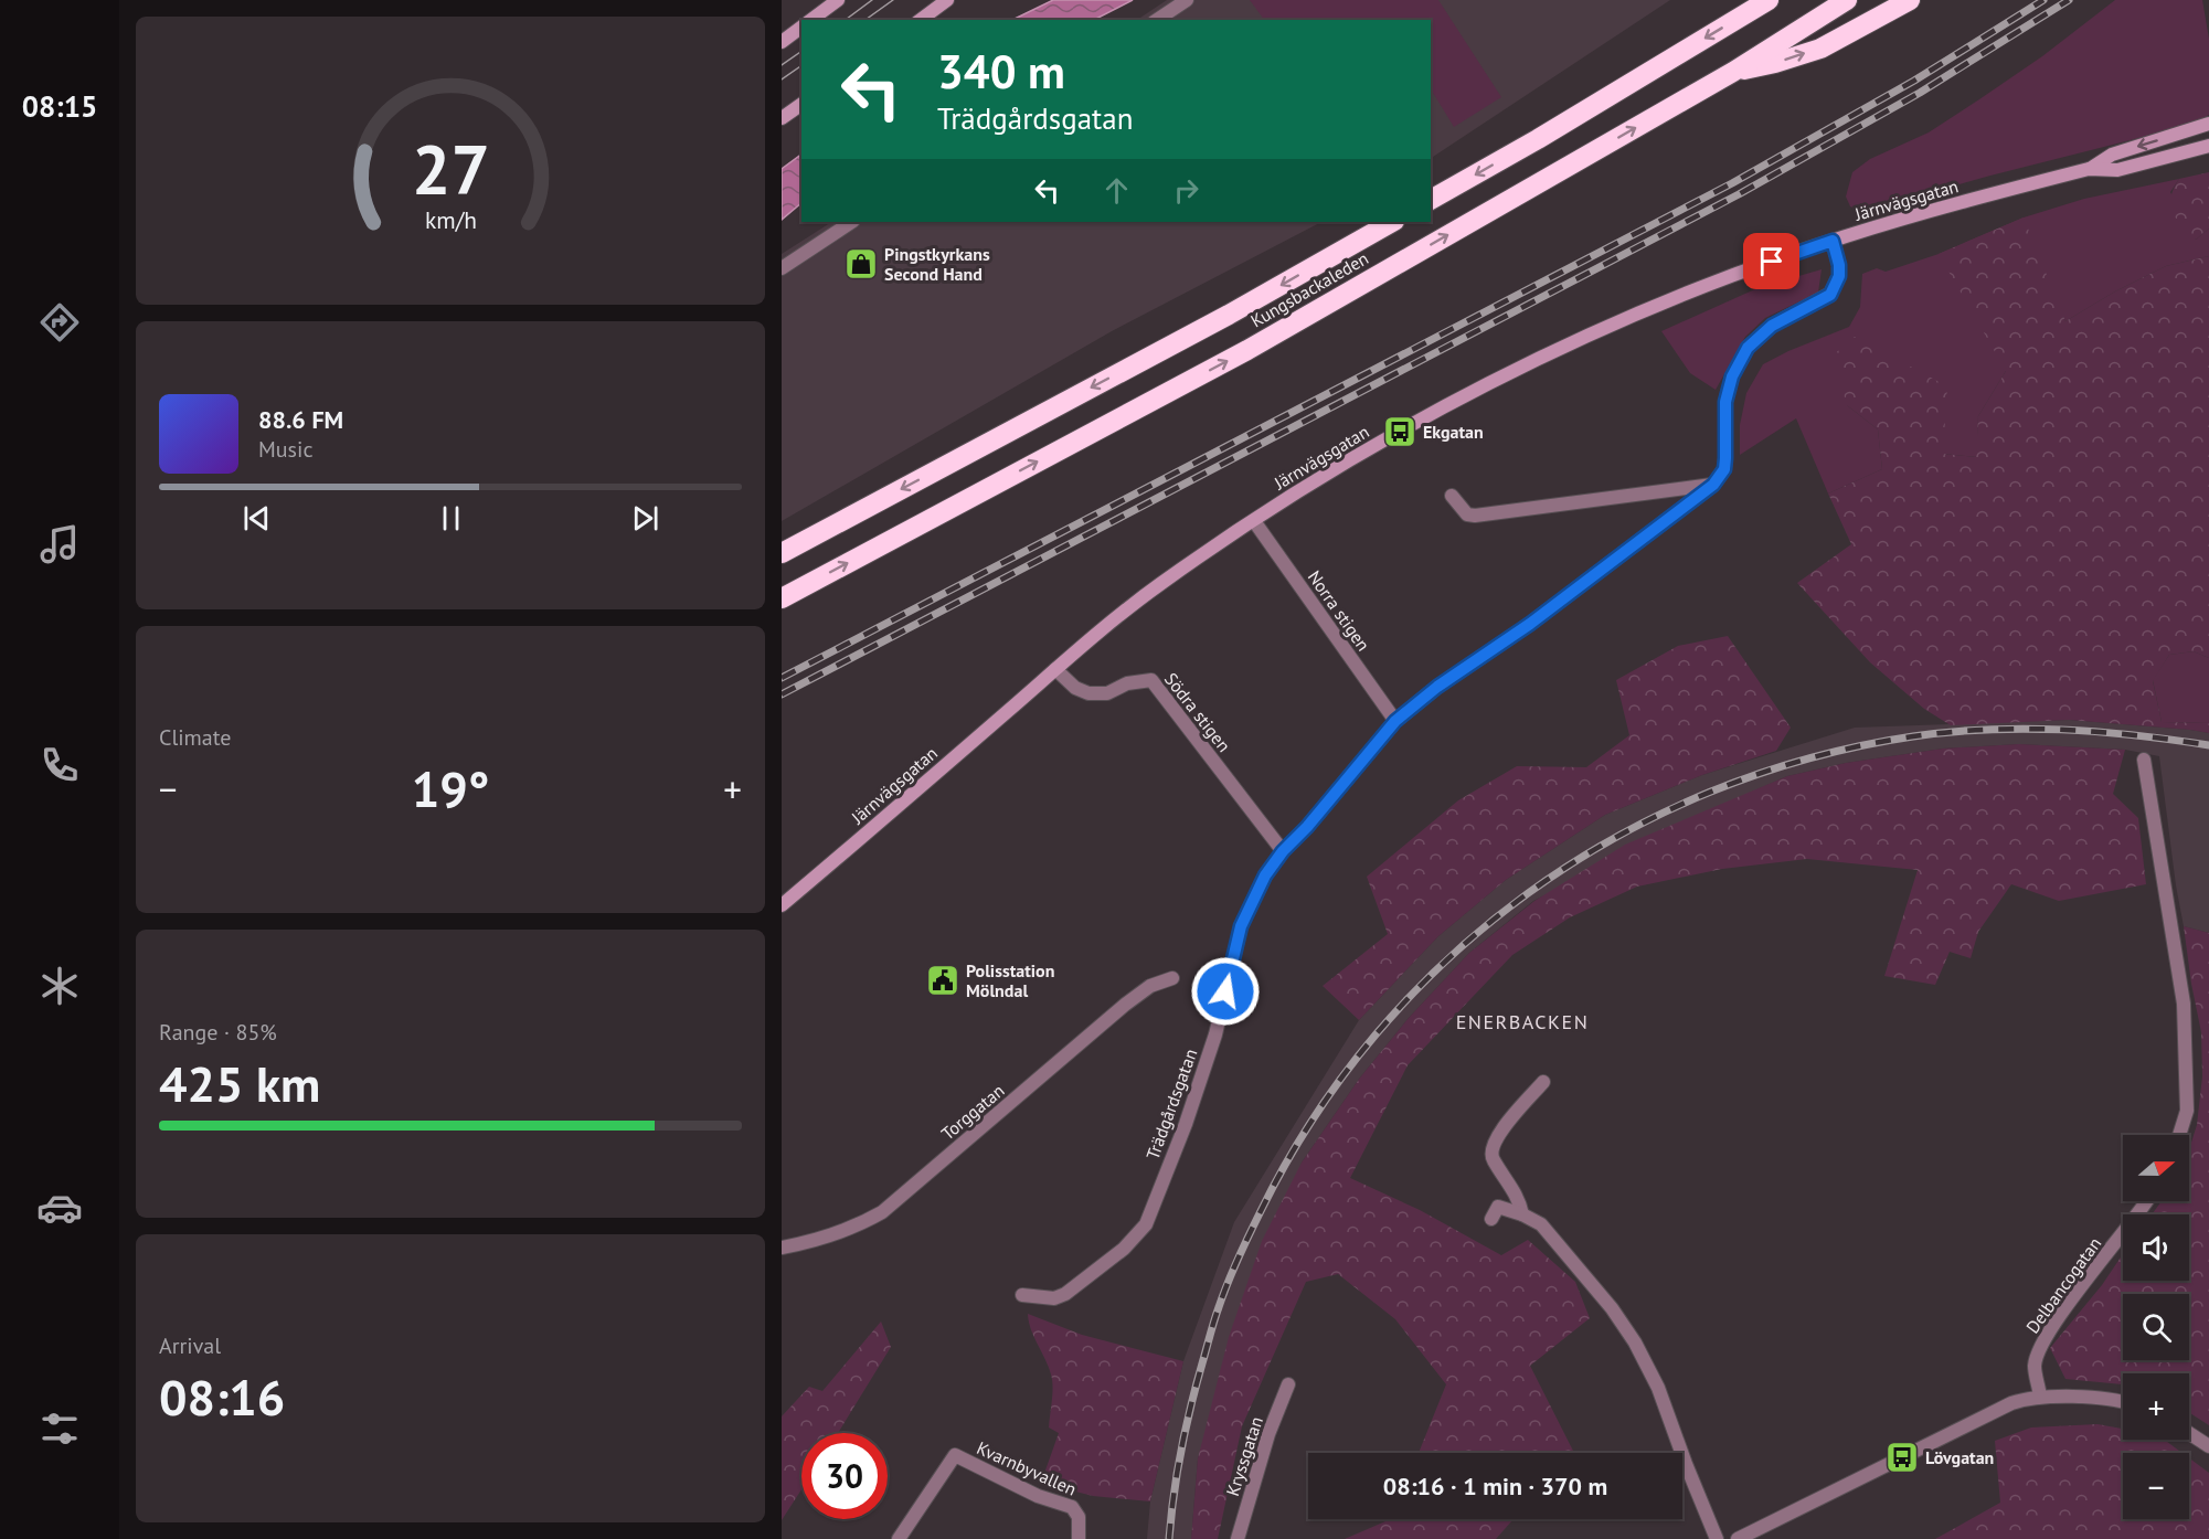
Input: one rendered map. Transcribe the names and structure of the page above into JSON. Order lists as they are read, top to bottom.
{
  "streets": {
    "highway": ["Kungsbackaleden"],
    "street": [
      "Järnvägsgatan",
      "Norra stigen",
      "Södra stigen",
      "Trädgårdsgatan",
      "Torggatan",
      "Delbancogatan",
      "Kryssgatan",
      "Kvarnbyvallen"
    ]
  },
  "crossings": [
    ["Järnvägsgatan", "Norra stigen"],
    ["Järnvägsgatan", "Södra stigen"],
    ["Norra stigen", "Trädgårdsgatan"],
    ["Södra stigen", "Trädgårdsgatan"]
  ],
  "districts": ["ENERBACKEN"],
  "places": {
    "shop": ["Pingstkyrkans Second Hand"],
    "bus stop": ["Ekgatan", "Lövgatan"],
    "public building": ["Polisstation Mölndal"]
  },
  "north": "right",
  "page": {
    "tabs": "08:15",
    "turn": ["340 m", "Trädgårdsgatan"],
    "song": ["88.6 FM", "Music"],
    "tile": [
      "Climate",
      ["Range · 85%", "425 km"],
      ["Arrival", "08:16"]
    ],
    "heat": ["−", "19°", "+"],
    "map_buttons": ["+", "−"],
    "limit": "30",
    "trip": "08:16 · 1 min · 370 m",
    "gauge": ["27", "km/h"]
  }
}
